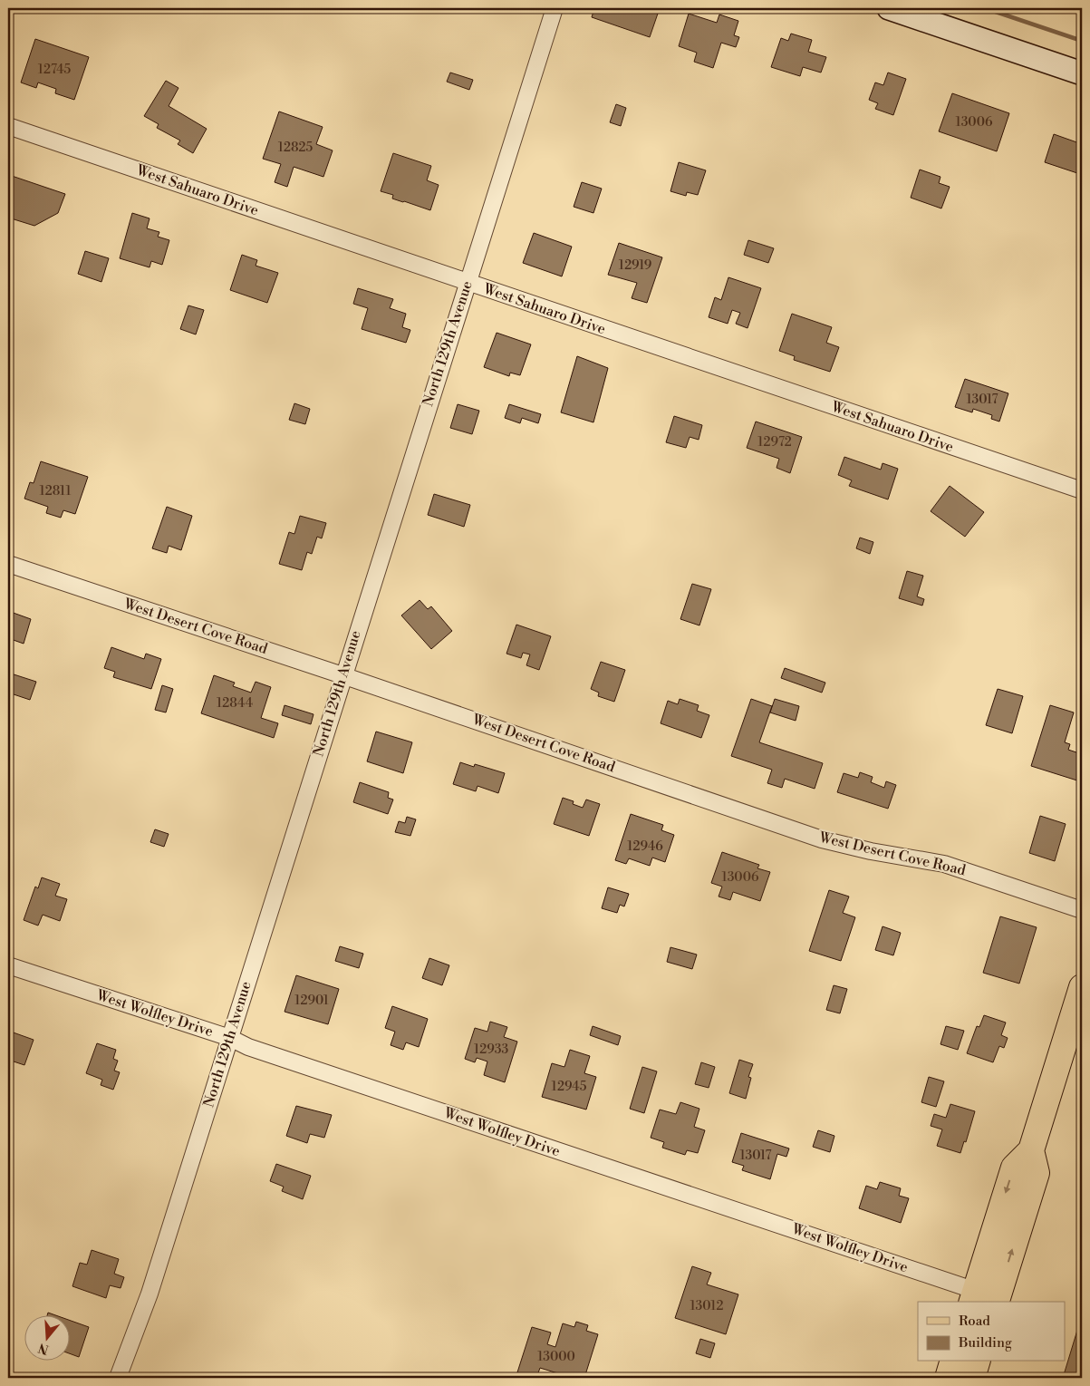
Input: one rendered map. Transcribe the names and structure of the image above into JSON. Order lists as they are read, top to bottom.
{
  "streets": {
    "street": [
      "West Sahuaro Drive",
      "North 129th Avenue",
      "West Desert Cove Road",
      "West Wolfley Drive"
    ]
  },
  "crossings": [
    ["West Sahuaro Drive", "North 129th Avenue"],
    ["North 129th Avenue", "West Desert Cove Road"],
    ["North 129th Avenue", "West Wolfley Drive"]
  ],
  "house_numbers": [
    "12745",
    "13006",
    "12825",
    "12919",
    "13017",
    "12972",
    "12811",
    "12844",
    "12946",
    "13006",
    "12901",
    "12933",
    "12945",
    "13017",
    "13012",
    "13000"
  ],
  "legend": ["Road", "Building"],
  "north": "bottom"
}
